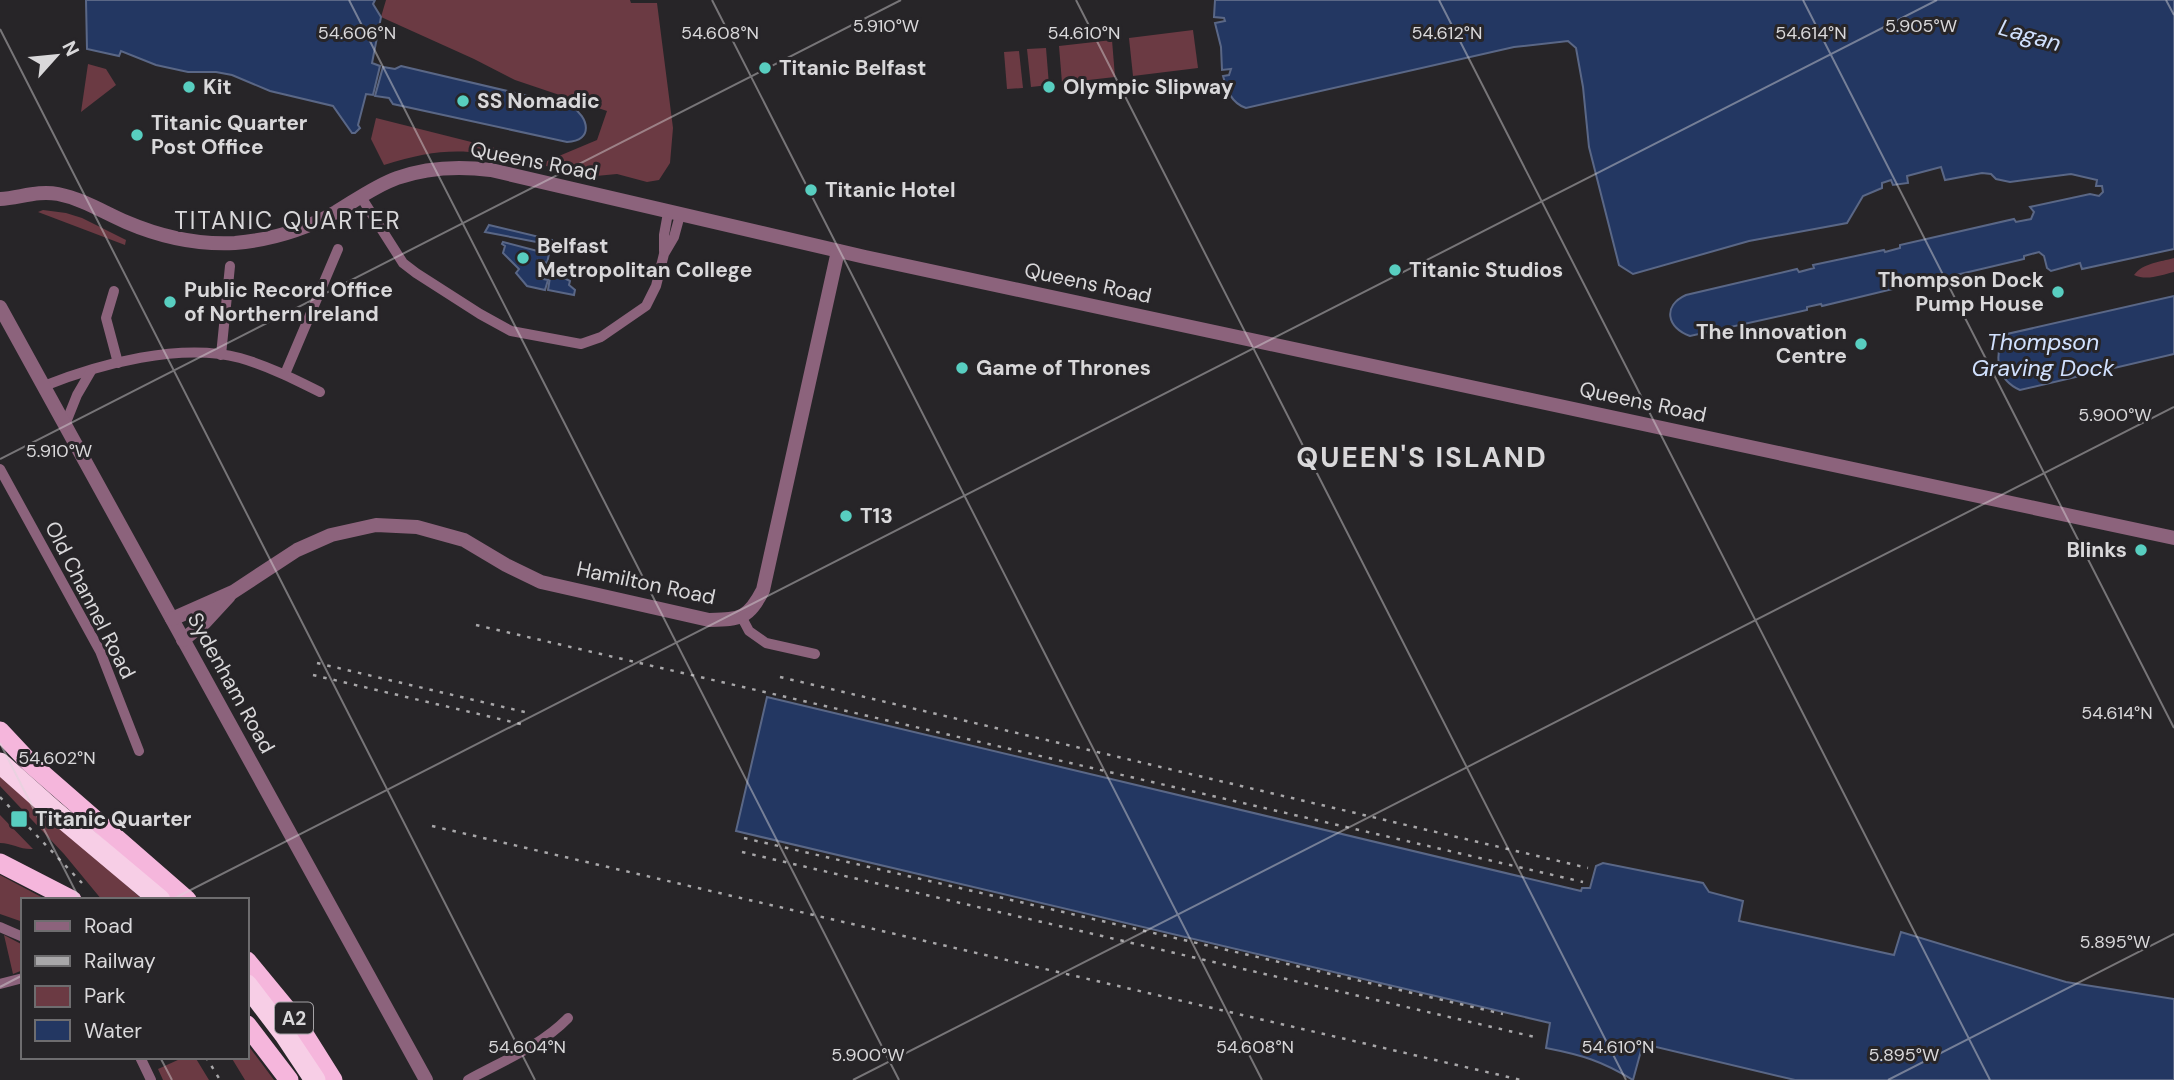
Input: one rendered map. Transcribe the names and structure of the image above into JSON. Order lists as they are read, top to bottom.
{
  "streets": {
    "highway": ["A2"],
    "street": [
      "Queens Road",
      "Hamilton Road",
      "Old Channel Road",
      "Sydenham Road"
    ]
  },
  "crossings": [
    ["Queens Road", "Hamilton Road"],
    ["Hamilton Road", "Sydenham Road"]
  ],
  "districts": ["TITANIC QUARTER", "QUEEN'S ISLAND"],
  "water": ["Lagan", "Thompson Graving Dock"],
  "places": {
    "other": [
      "Titanic Belfast",
      "Kit",
      "Olympic Slipway",
      "SS Nomadic",
      "Titanic Quarter Post Office",
      "Titanic Hotel",
      "Belfast Metropolitan College",
      "Titanic Studios",
      "Thompson Dock Pump House",
      "Public Record Office of Northern Ireland",
      "The Innovation Centre",
      "Game of Thrones",
      "T13",
      "Blinks"
    ],
    "transit": ["Titanic Quarter"]
  },
  "legend": [
    "Road",
    "Railway",
    "Park",
    "Water"
  ],
  "north": "top right",
  "coordinates": [
    "5.910°W",
    "5.905°W",
    "54.606°N",
    "54.608°N",
    "54.610°N",
    "54.612°N",
    "54.614°N",
    "5.900°W",
    "54.602°N",
    "5.895°W",
    "54.604°N"
  ]
}
